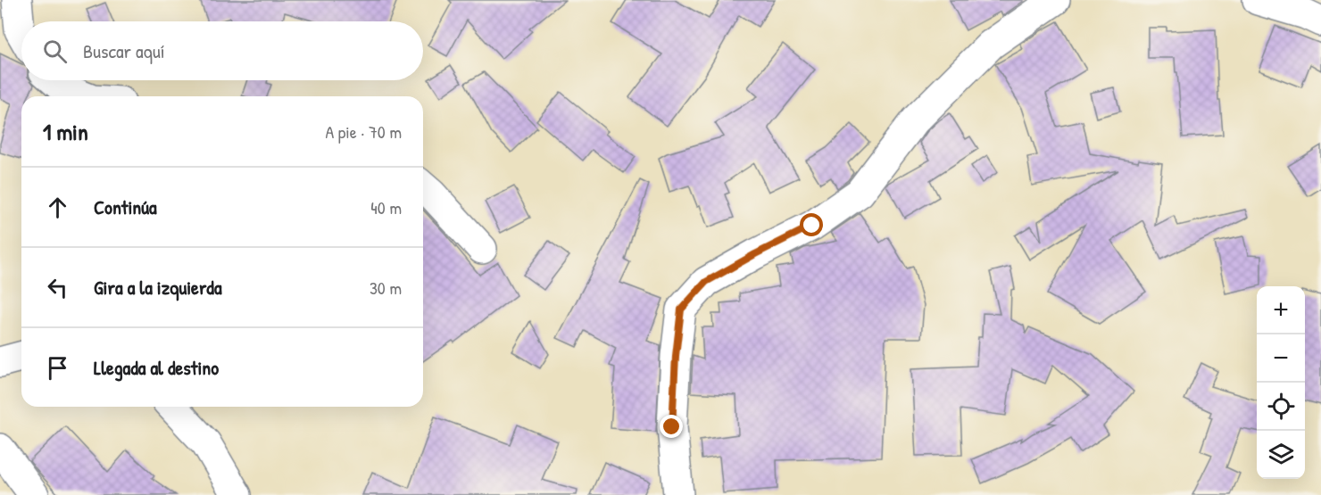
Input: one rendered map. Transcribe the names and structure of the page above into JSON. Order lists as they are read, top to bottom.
{
  "page": {
    "search": "Buscar aquí",
    "heading": ["1 min", "A pie · 70 m"],
    "list": [
      ["Continúa", "40 m"],
      ["Gira a la izquierda", "30 m"],
      "Llegada al destino"
    ],
    "map_buttons": ["+", "−"]
  }
}
